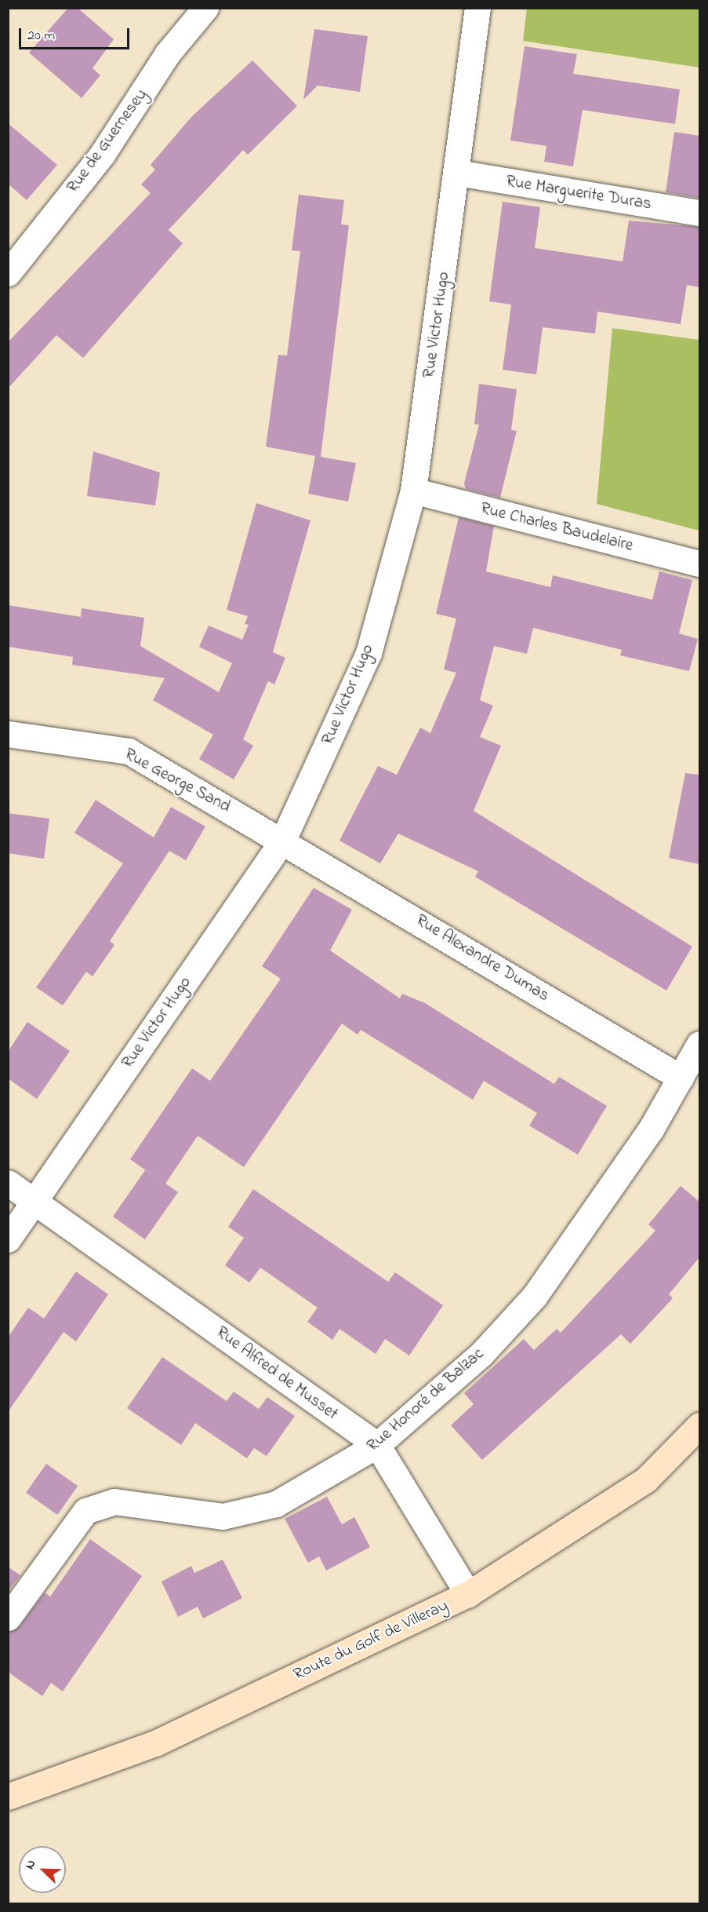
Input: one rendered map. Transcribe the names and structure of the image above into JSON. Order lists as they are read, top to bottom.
{
  "streets": {
    "street": [
      "Rue de Guernesey",
      "Rue Marguerite Duras",
      "Rue Victor Hugo",
      "Rue Charles Baudelaire",
      "Rue George Sand",
      "Rue Alexandre Dumas",
      "Rue Alfred de Musset",
      "Rue Honoré de Balzac",
      "Route du Golf de Villeray"
    ]
  },
  "crossings": [
    ["Rue Marguerite Duras", "Rue Victor Hugo"],
    ["Rue Victor Hugo", "Rue Charles Baudelaire"],
    ["Rue Victor Hugo", "Rue George Sand"],
    ["Rue Victor Hugo", "Rue Alexandre Dumas"],
    ["Rue Victor Hugo", "Rue Alfred de Musset"],
    ["Rue George Sand", "Rue Alexandre Dumas"],
    ["Rue Alexandre Dumas", "Rue Honoré de Balzac"],
    ["Rue Alfred de Musset", "Rue Honoré de Balzac"],
    ["Rue Alfred de Musset", "Route du Golf de Villeray"]
  ],
  "scale_bar": "20 m",
  "north": "top left"
}
